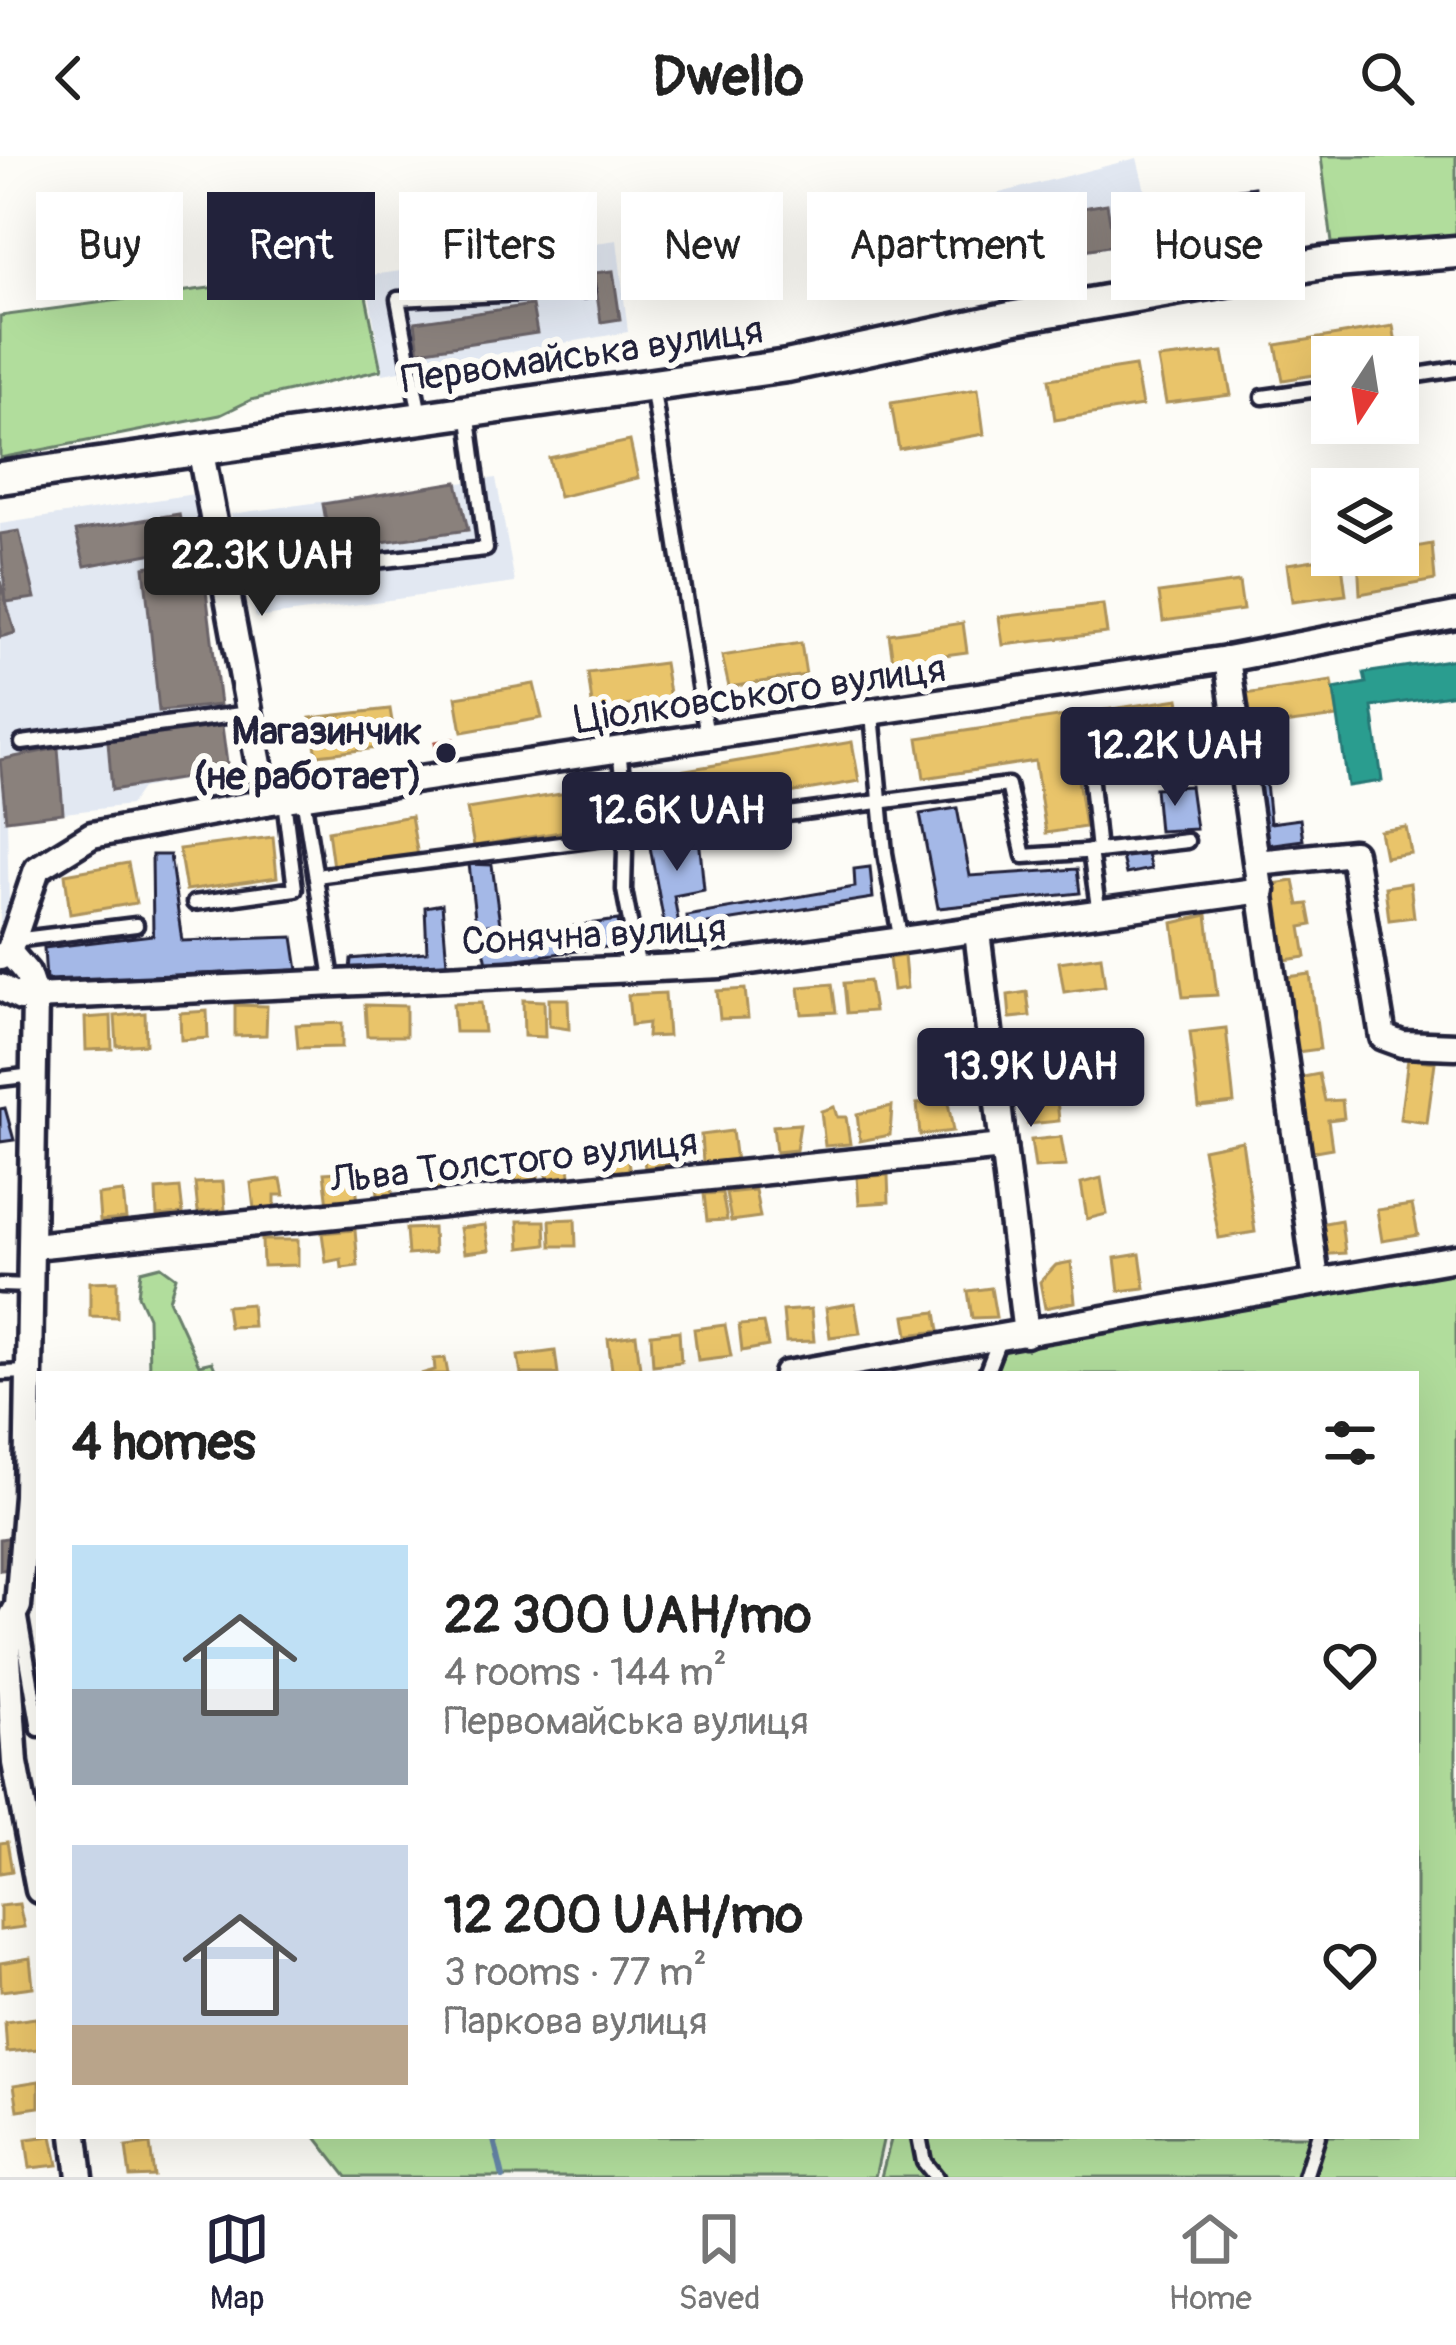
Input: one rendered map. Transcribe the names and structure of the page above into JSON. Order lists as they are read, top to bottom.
{
  "streets": {
    "street": [
      "Первомайська вулиця",
      "Ціолковського вулиця",
      "Сонячна вулиця",
      "Льва Толстого вулиця"
    ]
  },
  "places": ["Магазинчик (не работает)"],
  "north": "bottom",
  "page": {
    "header": "Dwello",
    "chip": [
      "Buy",
      "Rent",
      "Filters",
      "New",
      "Apartment",
      "House"
    ],
    "price": [
      "22.3K UAH",
      "12.2K UAH",
      "12.6K UAH",
      "13.9K UAH"
    ],
    "heading": "4 homes",
    "list": [
      {
        "name": "22 300 UAH/mo",
        "note": "4 rooms · 144 m² · Первомайська вулиця"
      },
      {
        "name": "12 200 UAH/mo",
        "note": "3 rooms · 77 m² · Паркова вулиця"
      }
    ],
    "tabs": ["Map", "Saved", "Home"]
  }
}
